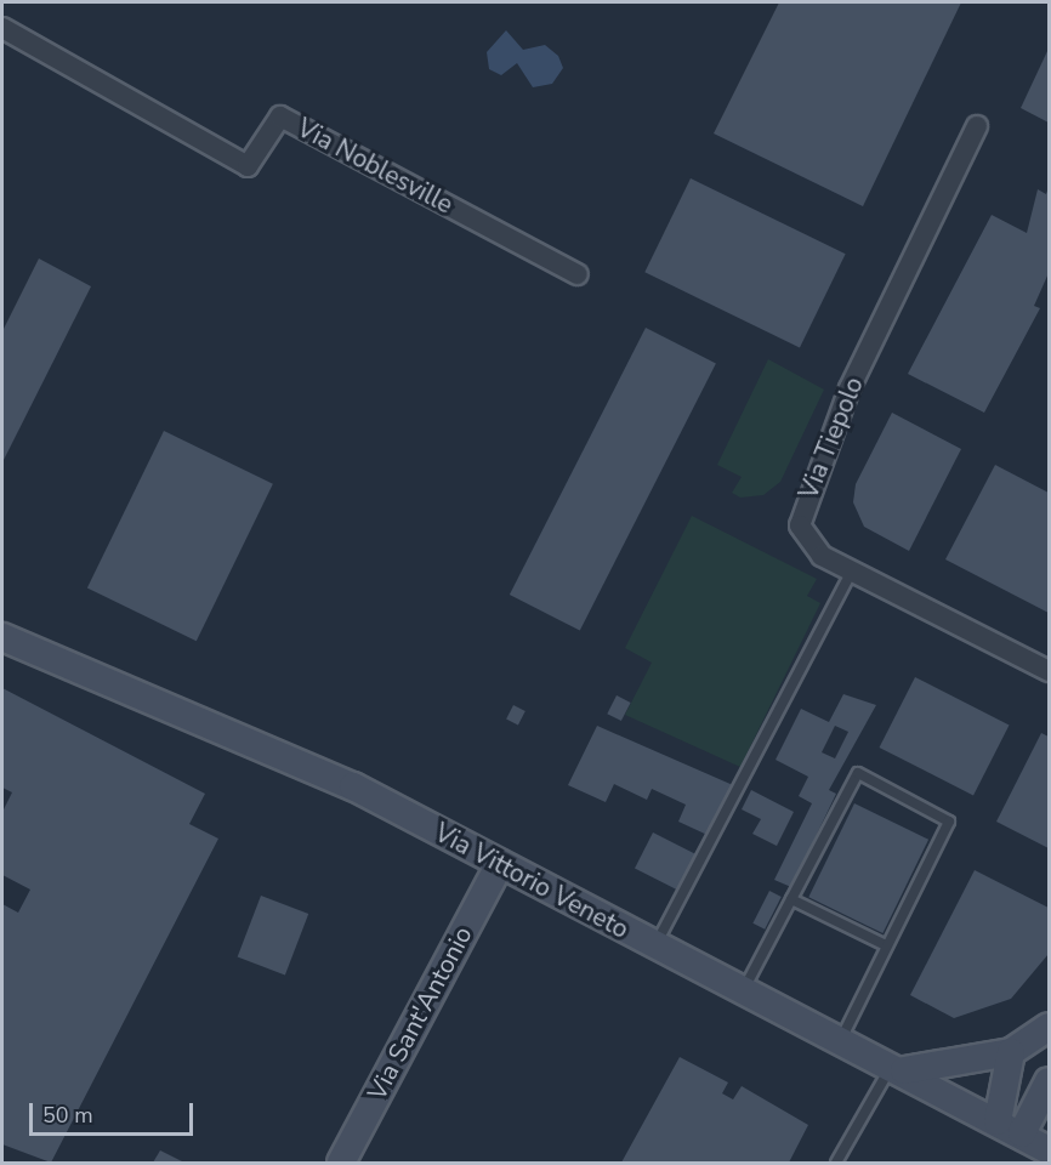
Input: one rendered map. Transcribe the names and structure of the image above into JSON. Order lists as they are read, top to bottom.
{
  "streets": {
    "main road": ["Via Vittorio Veneto", "Via Sant'Antonio"],
    "street": ["Via Noblesville", "Via Tiepolo"]
  },
  "crossings": [
    ["Via Vittorio Veneto", "Via Sant'Antonio"]
  ],
  "scale_bar": "50 m"
}
